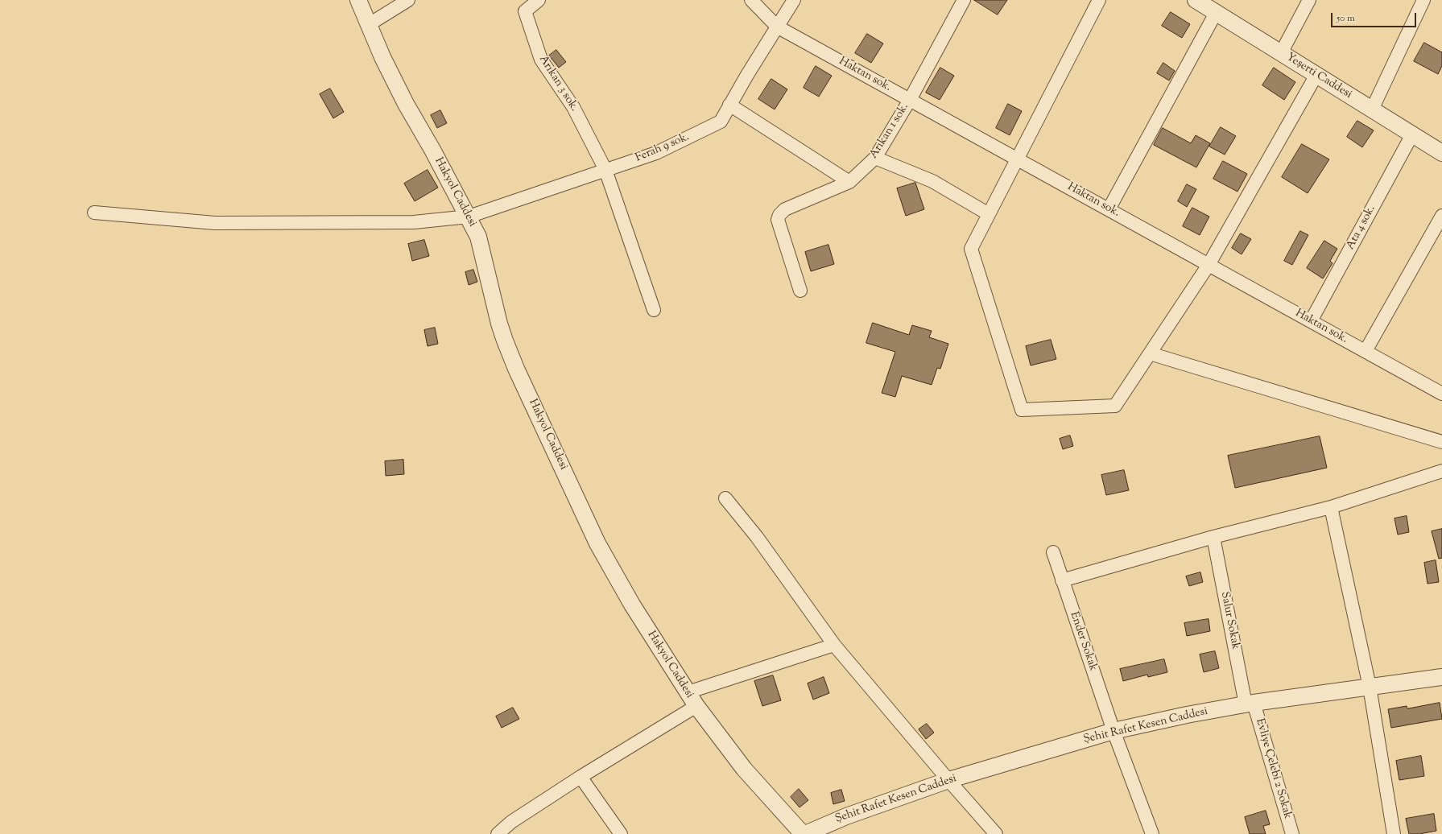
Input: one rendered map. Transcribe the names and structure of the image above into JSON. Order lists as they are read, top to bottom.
{
  "streets": {
    "street": [
      "Haktan sok.",
      "Yeşerti Caddesi",
      "Arıkan 3 sok.",
      "Arıkan 1 sok.",
      "Ferah 9 sok.",
      "Hakyol Caddesi",
      "Ata 4 sok.",
      "Salur Sokak",
      "Ender Sokak",
      "Şehit Rafet Kesen Caddesi",
      "Evliye Çelebi 2 Sokak"
    ]
  },
  "crossings": [
    ["Haktan sok.", "Arıkan 1 sok."],
    ["Haktan sok.", "Ferah 9 sok."],
    ["Haktan sok.", "Ata 4 sok."],
    ["Yeşerti Caddesi", "Ata 4 sok."],
    ["Arıkan 3 sok.", "Ferah 9 sok."],
    ["Ferah 9 sok.", "Hakyol Caddesi"],
    ["Hakyol Caddesi", "Şehit Rafet Kesen Caddesi"],
    ["Salur Sokak", "Şehit Rafet Kesen Caddesi"],
    ["Salur Sokak", "Evliye Çelebi 2 Sokak"],
    ["Ender Sokak", "Şehit Rafet Kesen Caddesi"],
    ["Şehit Rafet Kesen Caddesi", "Evliye Çelebi 2 Sokak"]
  ],
  "scale_bar": "50 m"
}
